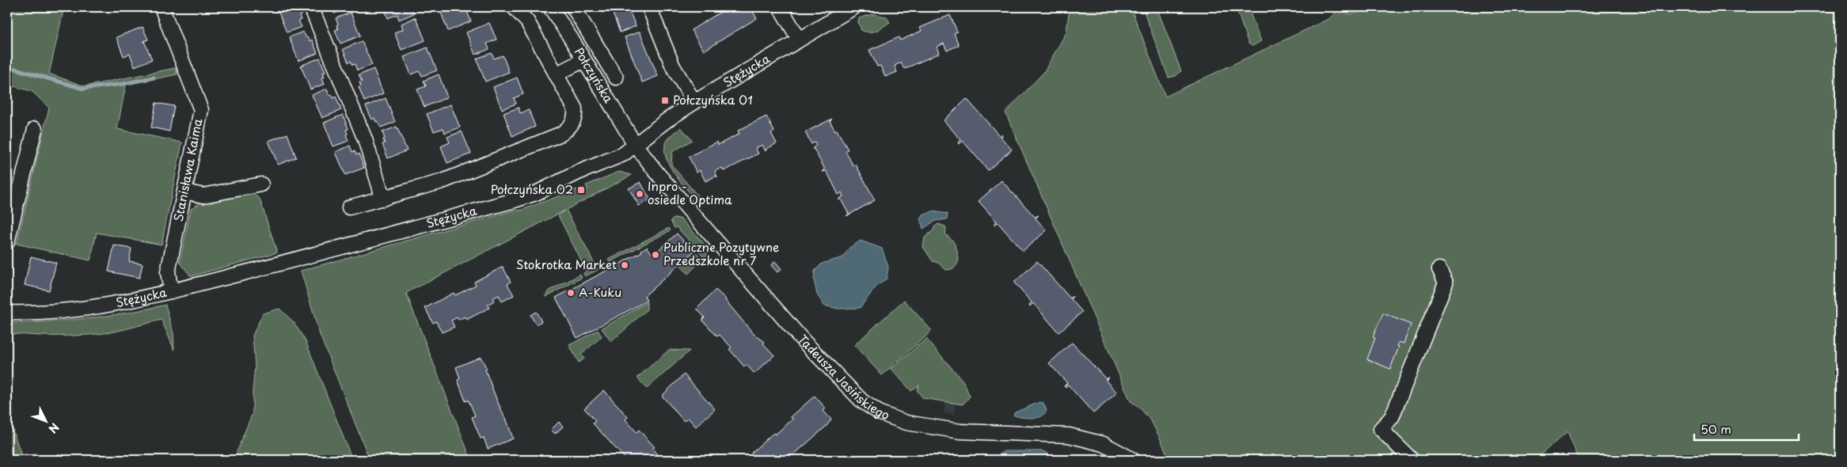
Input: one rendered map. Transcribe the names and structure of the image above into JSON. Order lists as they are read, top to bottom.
{
  "streets": {
    "street": [
      "Stężycka",
      "Połczyńska",
      "Stanisława Kaima",
      "Tadeusza Jasińskiego"
    ]
  },
  "crossings": [
    ["Stężycka", "Połczyńska"],
    ["Stężycka", "Stanisława Kaima"],
    ["Stężycka", "Tadeusza Jasińskiego"],
    ["Połczyńska", "Tadeusza Jasińskiego"]
  ],
  "places": {
    "transit": ["Połczyńska 01", "Połczyńska 02"],
    "other": [
      "Inpro - osiedle Optima",
      "Publiczne Pozytywne Przedszkole nr 7",
      "Stokrotka Market",
      "A-Kuku"
    ]
  },
  "scale_bar": "50 m",
  "north": "bottom right"
}
